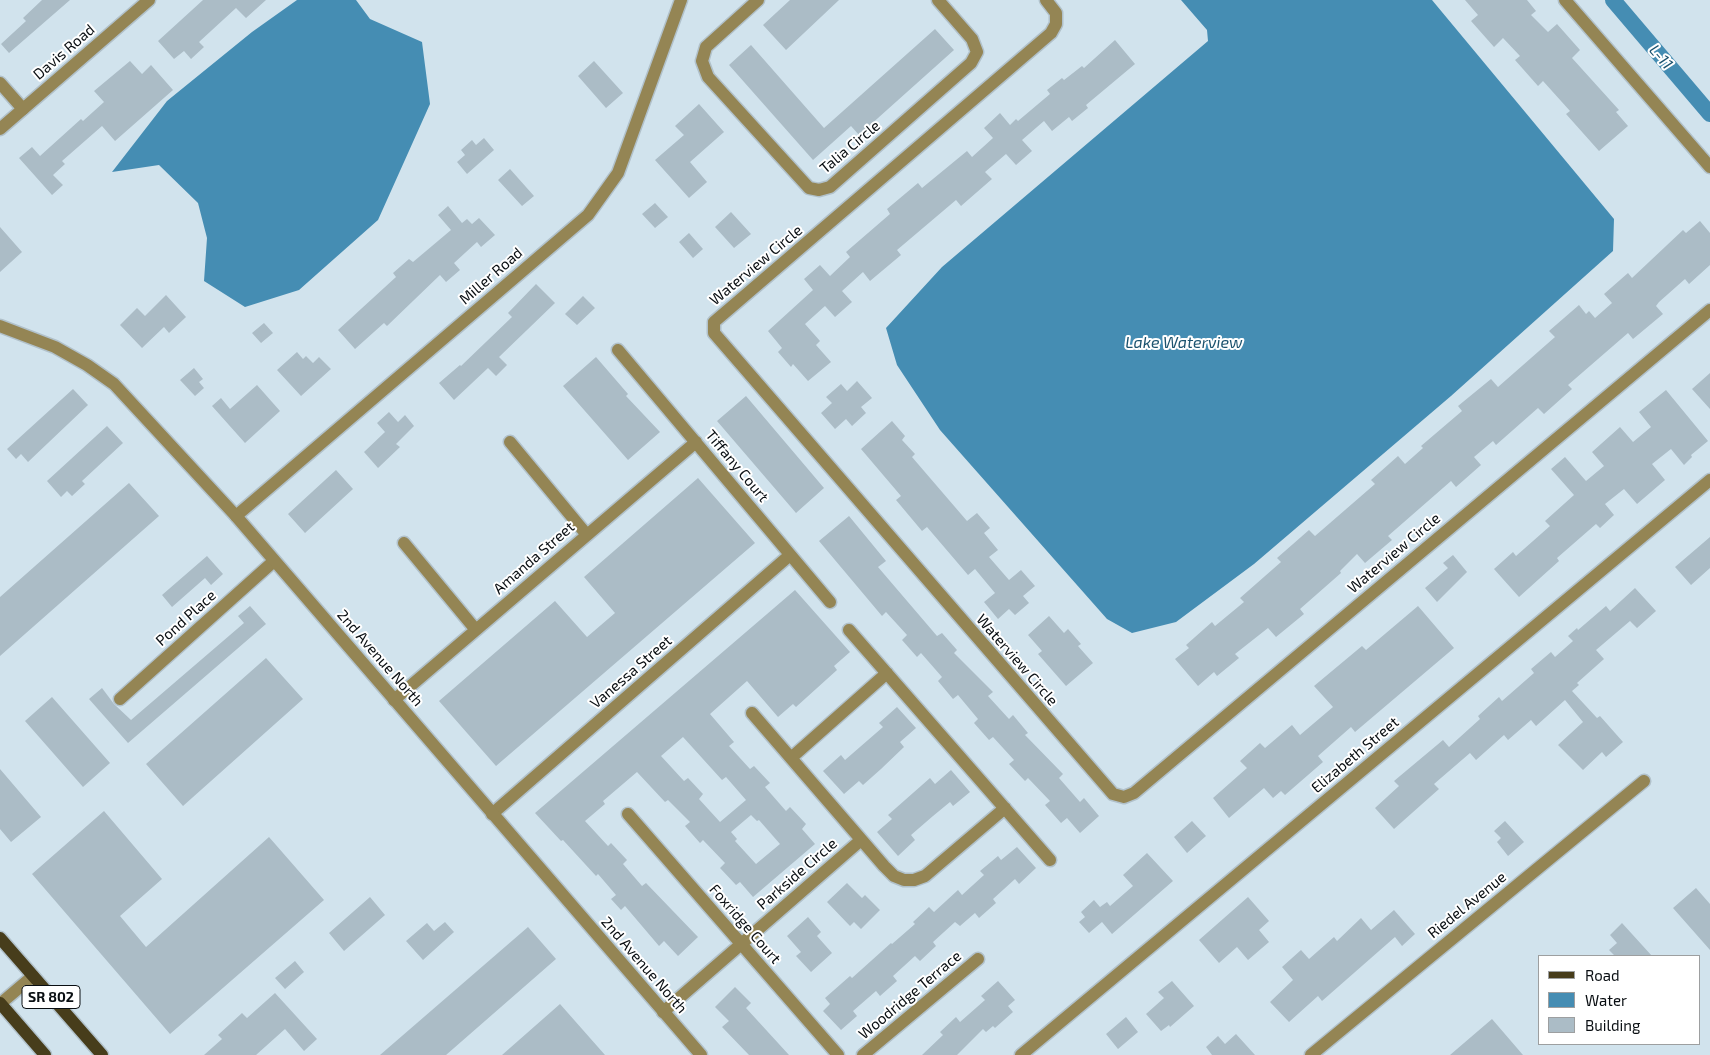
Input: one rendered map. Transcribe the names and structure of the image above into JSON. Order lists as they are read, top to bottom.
{
  "streets": {
    "main road": ["SR 802"],
    "street": [
      "Davis Road",
      "Talia Circle",
      "Waterview Circle",
      "Miller Road",
      "Tiffany Court",
      "Amanda Street",
      "Pond Place",
      "2nd Avenue North",
      "Vanessa Street",
      "Elizabeth Street",
      "Parkside Circle",
      "Riedel Avenue",
      "Foxridge Court",
      "Woodridge Terrace"
    ]
  },
  "crossings": [
    ["Miller Road", "2nd Avenue North"],
    ["Tiffany Court", "Amanda Street"],
    ["Tiffany Court", "Vanessa Street"],
    ["Amanda Street", "2nd Avenue North"],
    ["Pond Place", "2nd Avenue North"],
    ["2nd Avenue North", "Vanessa Street"],
    ["2nd Avenue North", "Parkside Circle"],
    ["Parkside Circle", "Foxridge Court"]
  ],
  "water": ["L-11", "Lake Waterview"],
  "legend": ["Road", "Water", "Building"]
}
